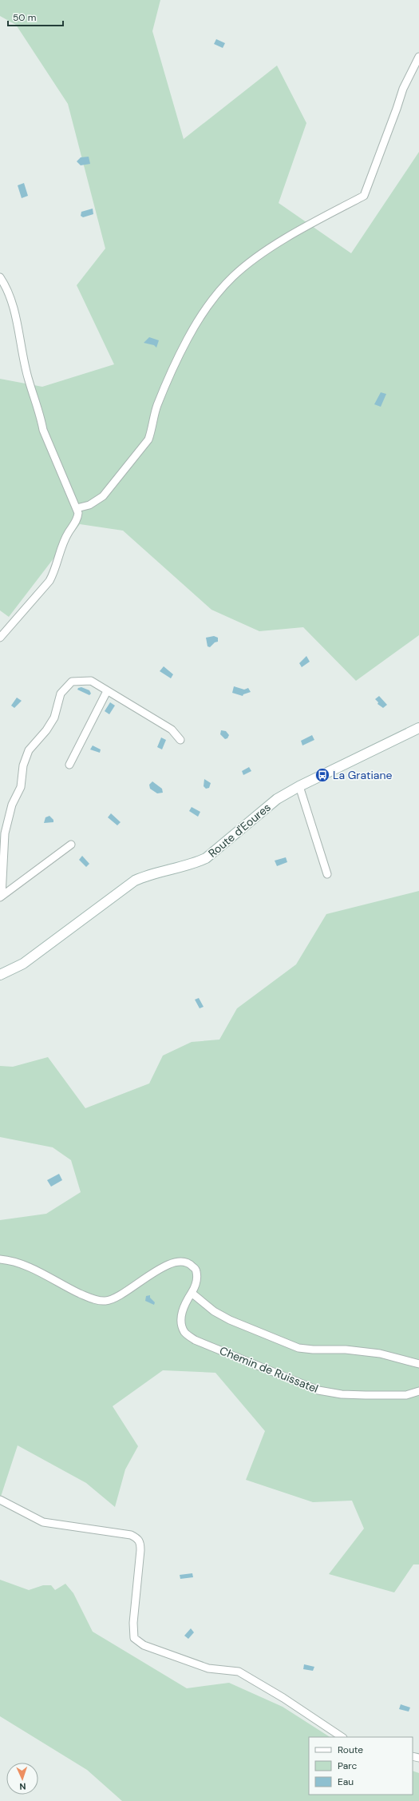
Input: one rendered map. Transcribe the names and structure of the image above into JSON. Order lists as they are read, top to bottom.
{
  "streets": {
    "street": ["Route d'Eoures", "Chemin de Ruissatel"]
  },
  "places": {
    "bus stop": ["La Gratiane"]
  },
  "legend": ["Route", "Parc", "Eau"],
  "scale_bar": "50 m",
  "north": "bottom"
}
